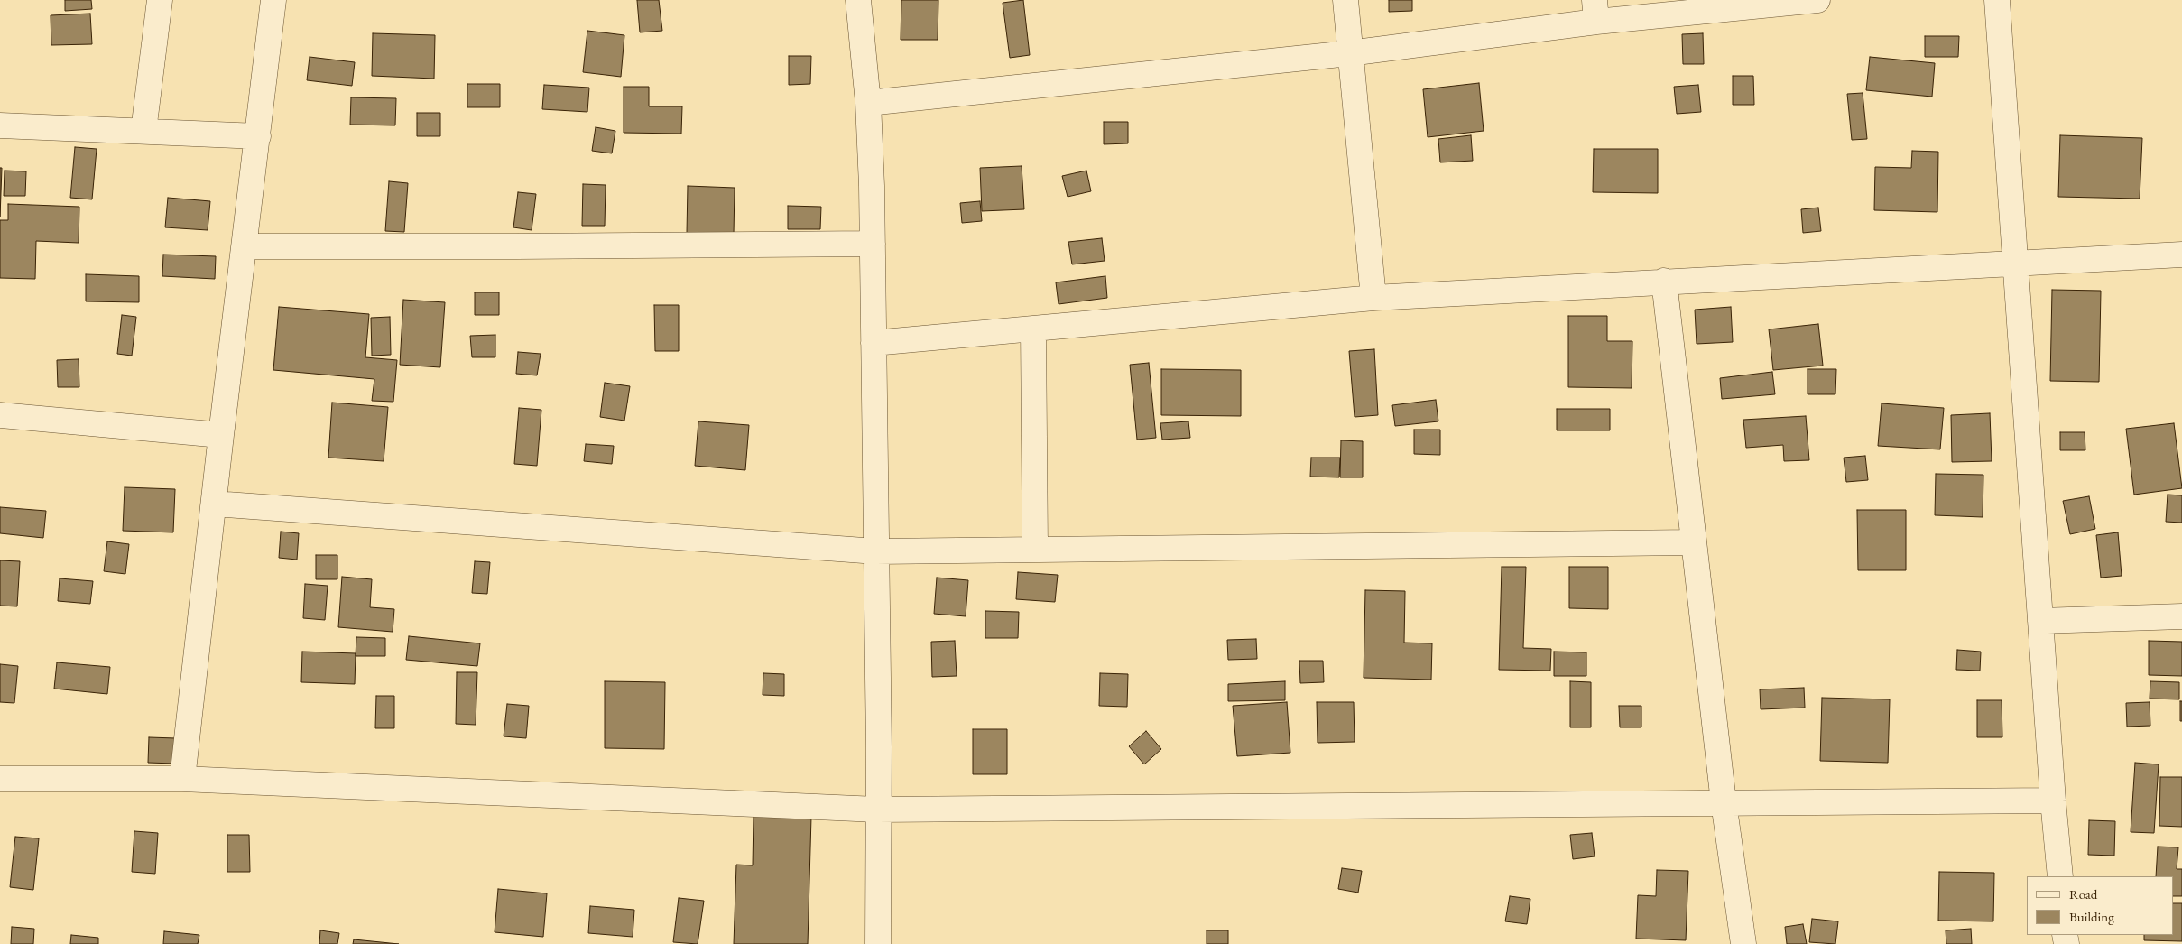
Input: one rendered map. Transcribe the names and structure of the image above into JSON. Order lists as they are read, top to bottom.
{
  "legend": ["Road", "Building"]
}
